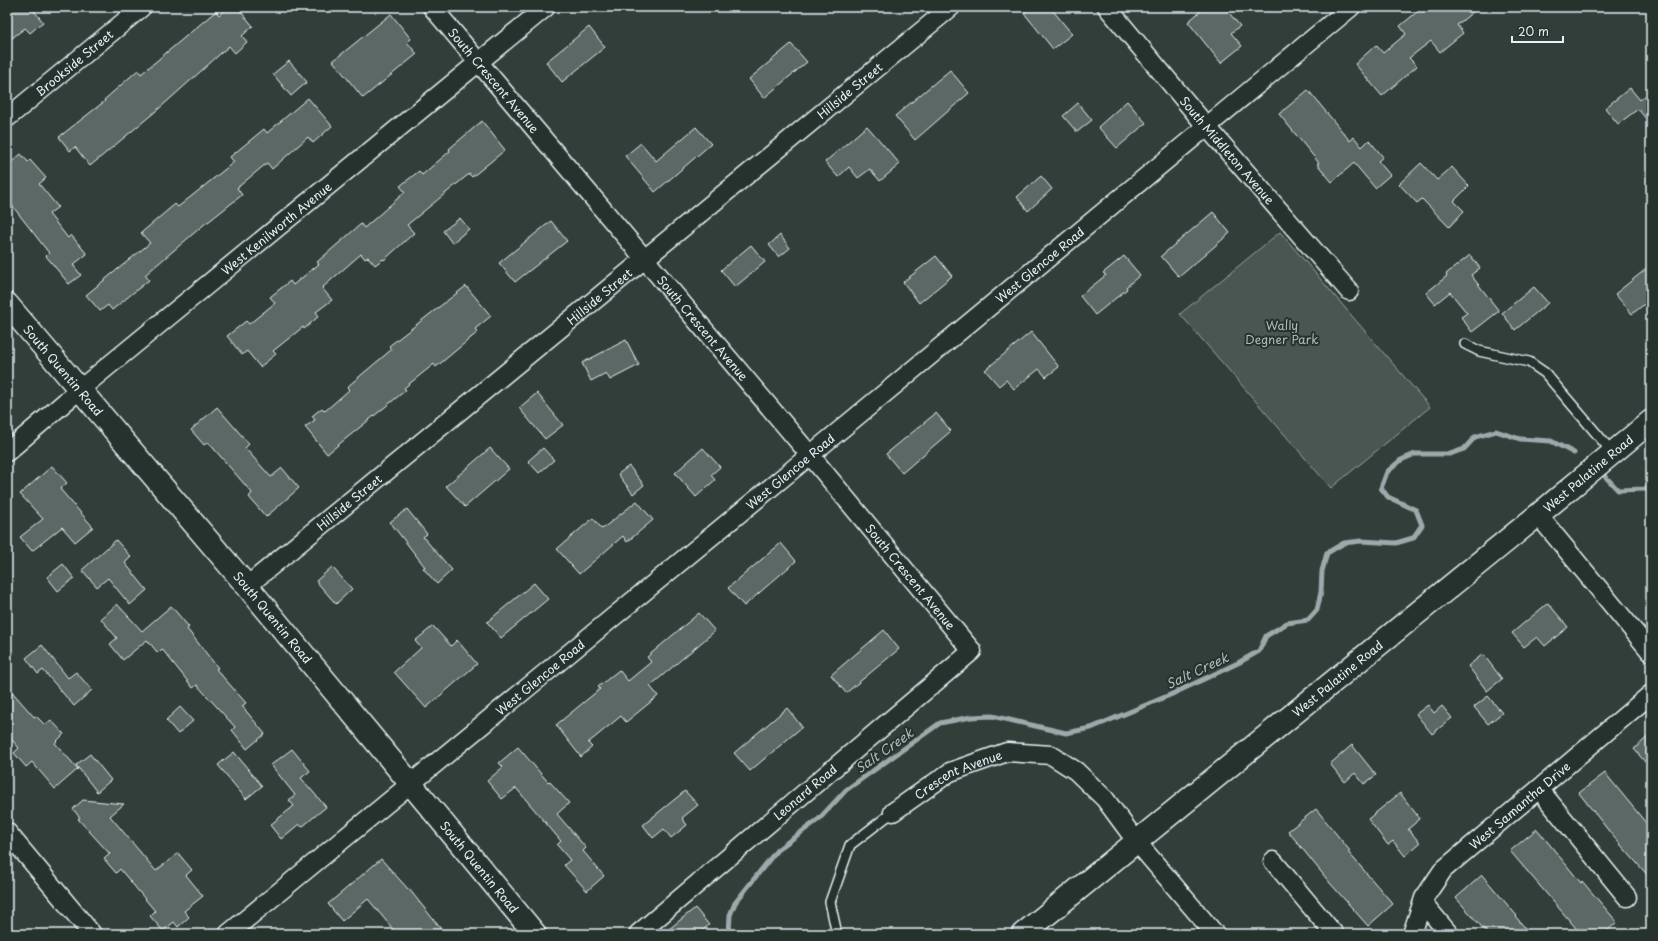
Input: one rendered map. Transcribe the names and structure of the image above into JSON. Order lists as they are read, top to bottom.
{
  "streets": {
    "main road": ["South Quentin Road", "West Palatine Road"],
    "street": [
      "Brookside Street",
      "South Crescent Avenue",
      "Hillside Street",
      "South Middleton Avenue",
      "West Kenilworth Avenue",
      "West Glencoe Road",
      "Crescent Avenue",
      "Leonard Road",
      "West Samantha Drive"
    ]
  },
  "crossings": [
    ["South Crescent Avenue", "Hillside Street"],
    ["South Crescent Avenue", "West Kenilworth Avenue"],
    ["South Crescent Avenue", "West Glencoe Road"],
    ["South Crescent Avenue", "Leonard Road"],
    ["Hillside Street", "South Quentin Road"],
    ["South Middleton Avenue", "West Glencoe Road"],
    ["West Kenilworth Avenue", "South Quentin Road"],
    ["West Glencoe Road", "South Quentin Road"],
    ["West Palatine Road", "Crescent Avenue"]
  ],
  "water": ["Salt Creek"],
  "parks": ["Wally Degner Park"],
  "scale_bar": "20 m"
}
